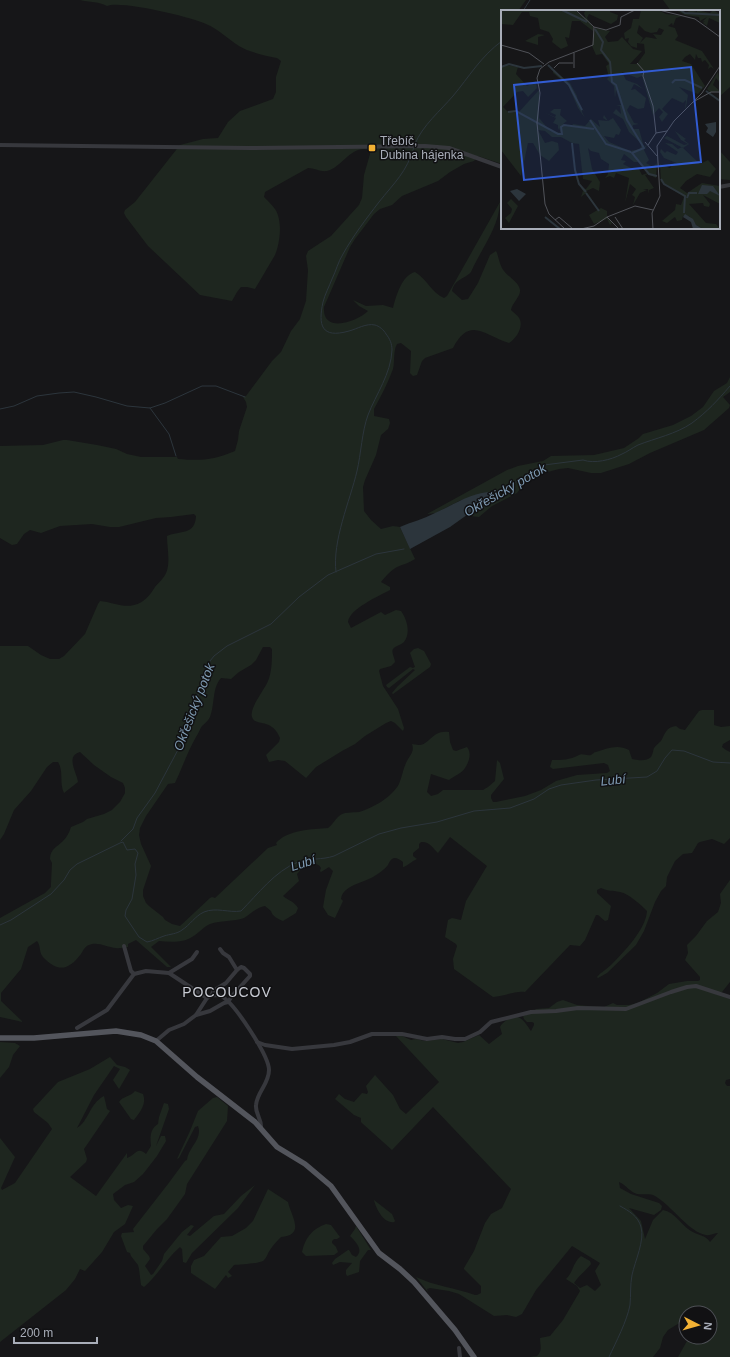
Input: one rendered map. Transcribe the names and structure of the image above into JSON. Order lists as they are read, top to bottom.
{
  "districts": ["POCOUCOV"],
  "water": ["Okřešický potok", "Lubí"],
  "places": {
    "transit": ["Třebíč, Dubina hájenka"]
  },
  "scale_bar": "200 m",
  "north": "right"
}
